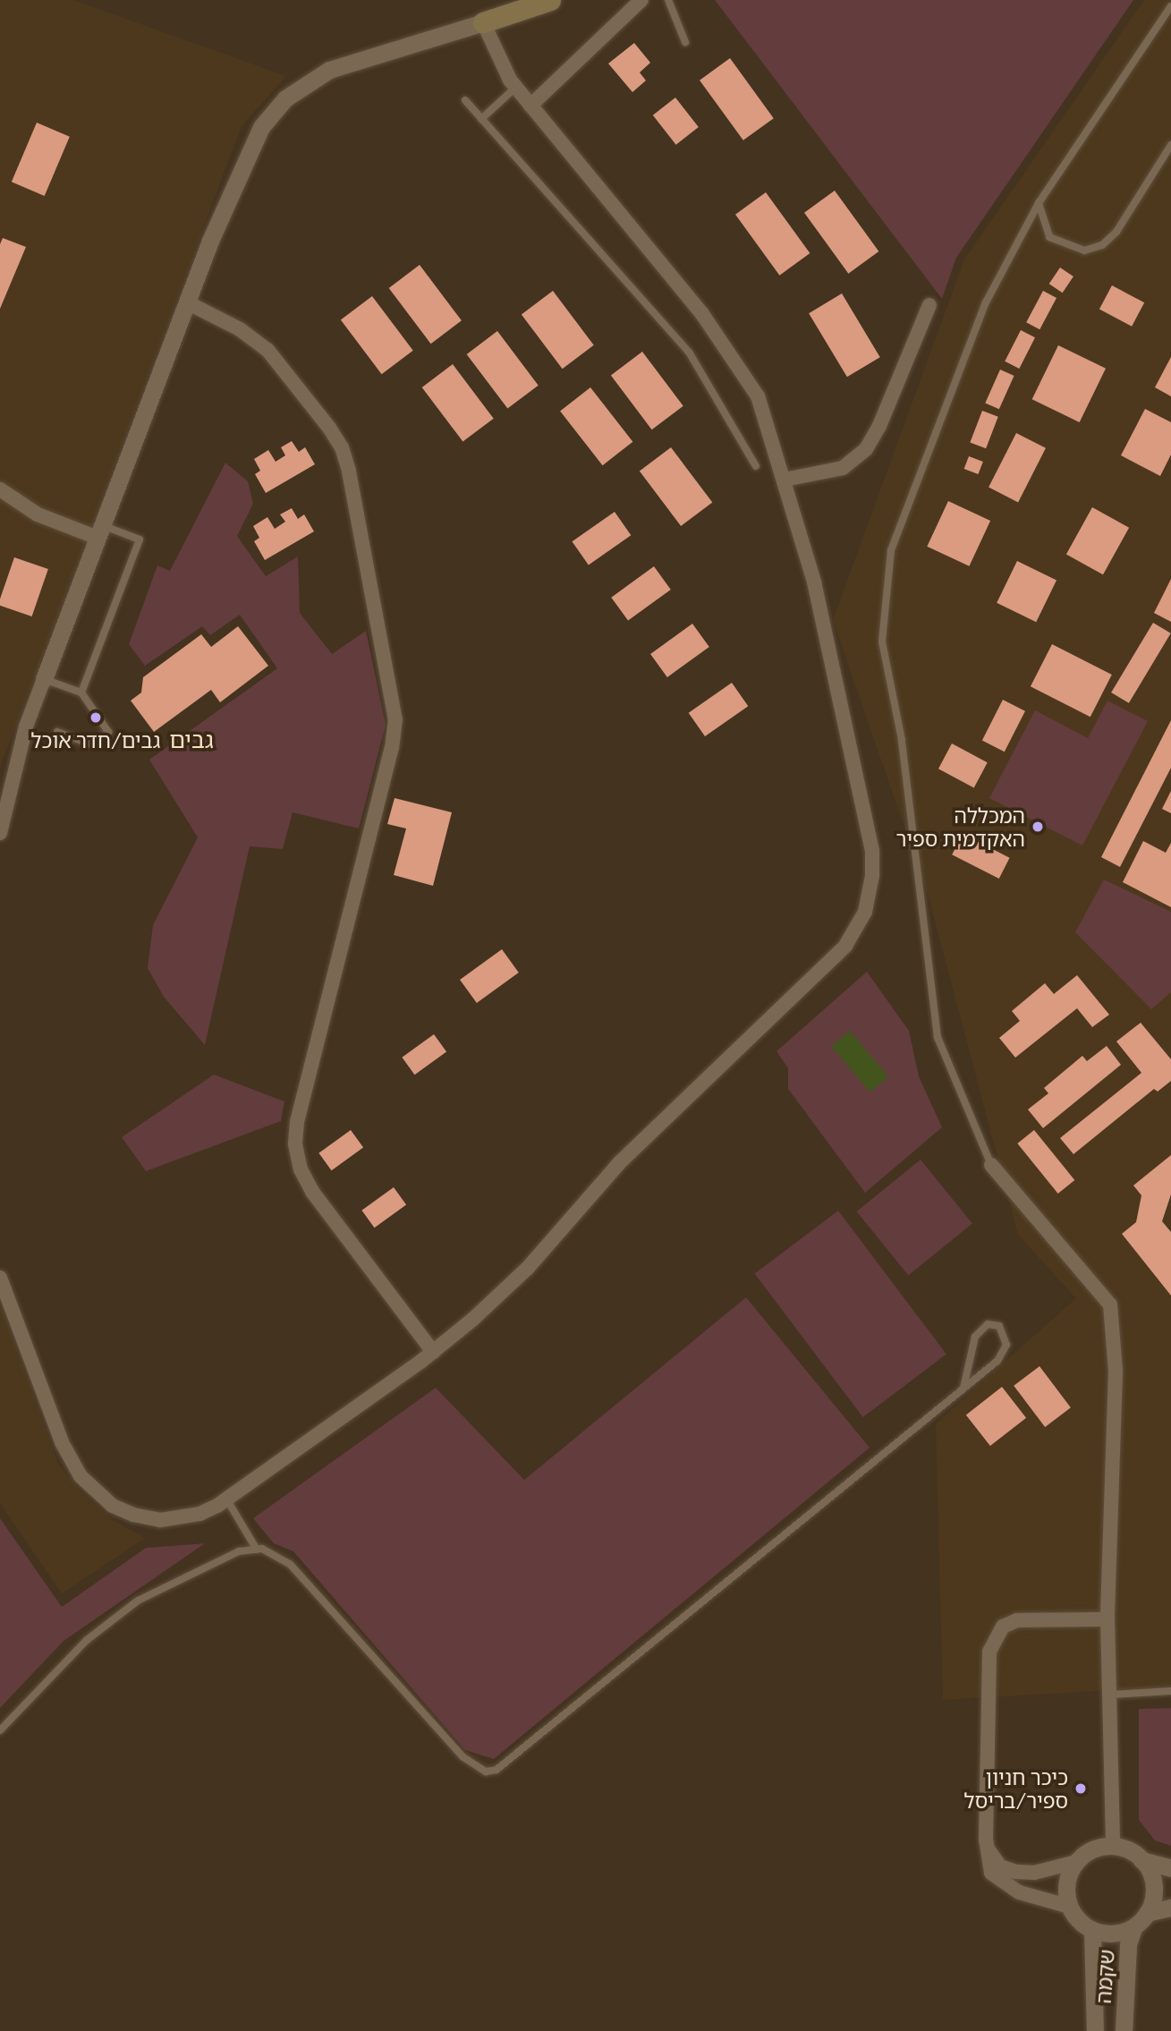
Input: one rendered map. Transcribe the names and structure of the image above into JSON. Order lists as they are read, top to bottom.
{
  "streets": {
    "street": ["שקמה"]
  },
  "districts": ["גבים"],
  "places": ["גבים/חדר אוכל", "המכללה האקדמית ספיר", "כיכר חניון ספיר/בריסל"]
}
